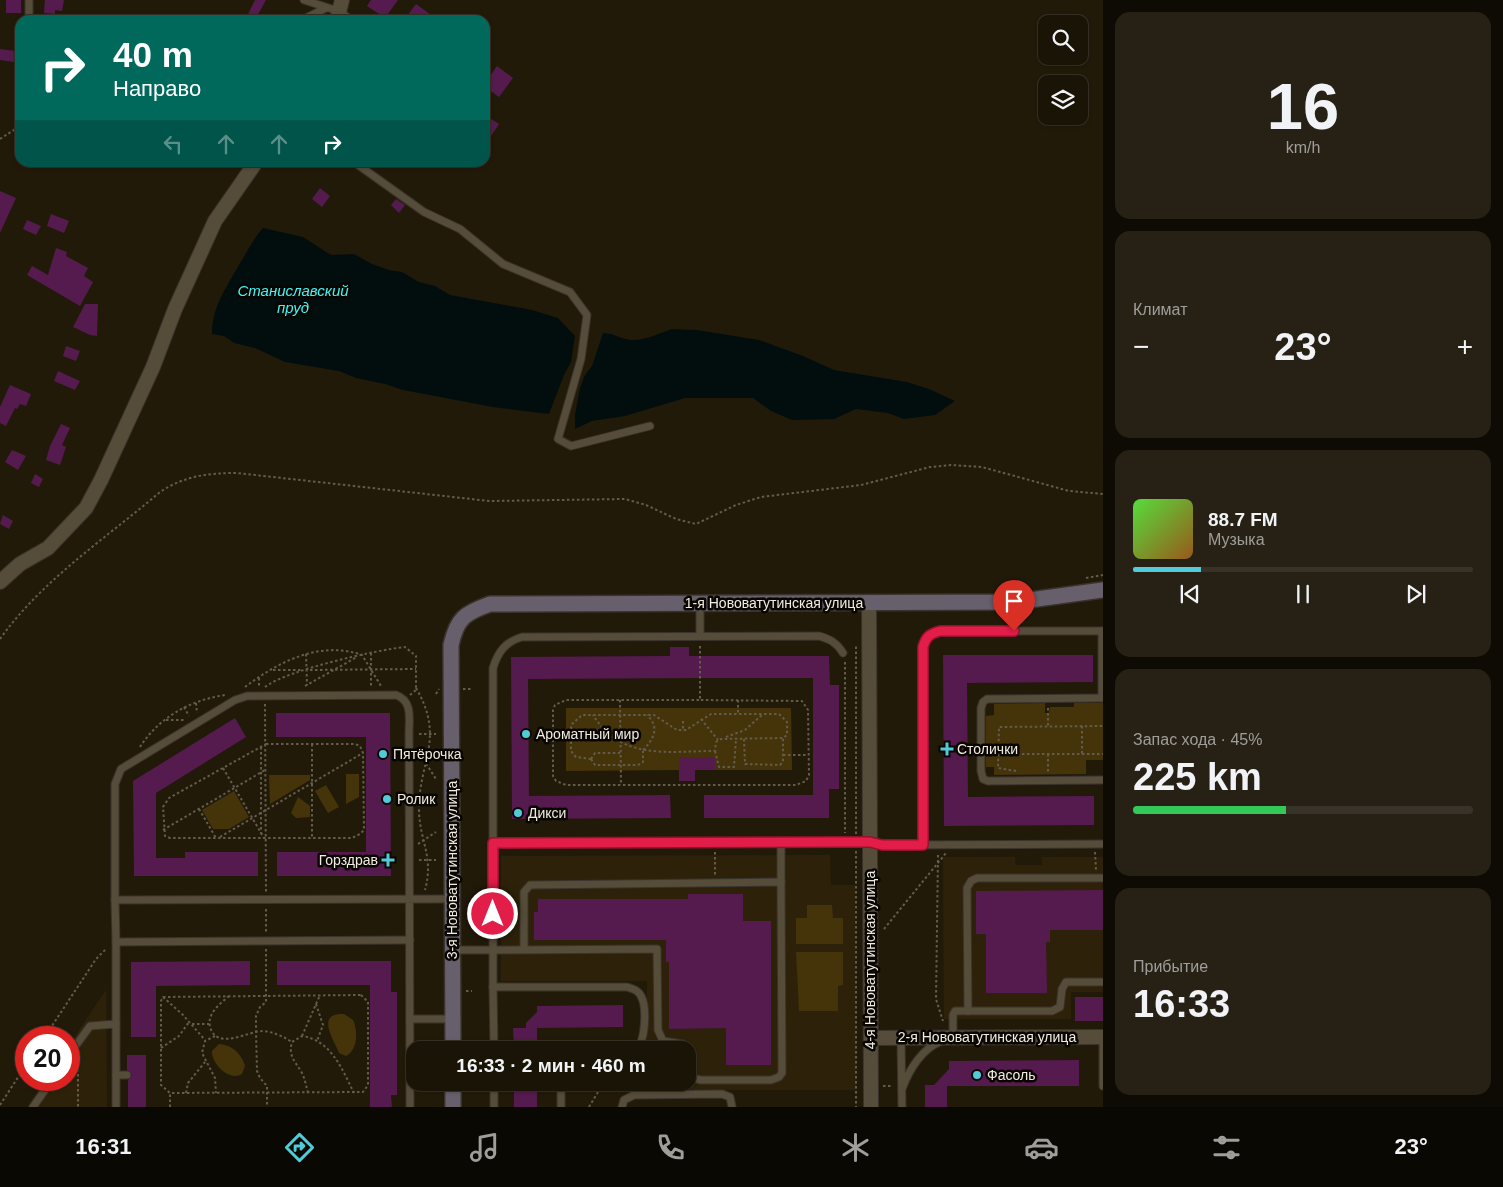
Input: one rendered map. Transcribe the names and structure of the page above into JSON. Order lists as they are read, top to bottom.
{
  "streets": {
    "street": [
      "1-я Нововатутинская улица",
      "3-я Нововатутинская улица",
      "4-я Нововатутинская улица",
      "2-я Нововатутинская улица"
    ]
  },
  "crossings": [
    ["1-я Нововатутинская улица", "3-я Нововатутинская улица"],
    ["1-я Нововатутинская улица", "4-я Нововатутинская улица"],
    ["4-я Нововатутинская улица", "2-я Нововатутинская улица"]
  ],
  "water": ["Станиславский пруд"],
  "places": {
    "other": [
      "Ароматный мир",
      "Пятёрочка",
      "Ролик",
      "Дикси",
      "Фасоль"
    ],
    "health": ["Столички", "Горздрав"]
  },
  "page": {
    "tile": [
      ["16", "km/h"],
      "Климат",
      ["Запас хода · 45%", "225 km"],
      ["Прибытие", "16:33"]
    ],
    "turn": ["40 m", "Направо"],
    "heat": ["−", "23°", "+"],
    "song": ["88.7 FM", "Музыка"],
    "limit": "20",
    "trip": "16:33 · 2 мин · 460 m",
    "tabs": ["16:31", "23°"]
  }
}
